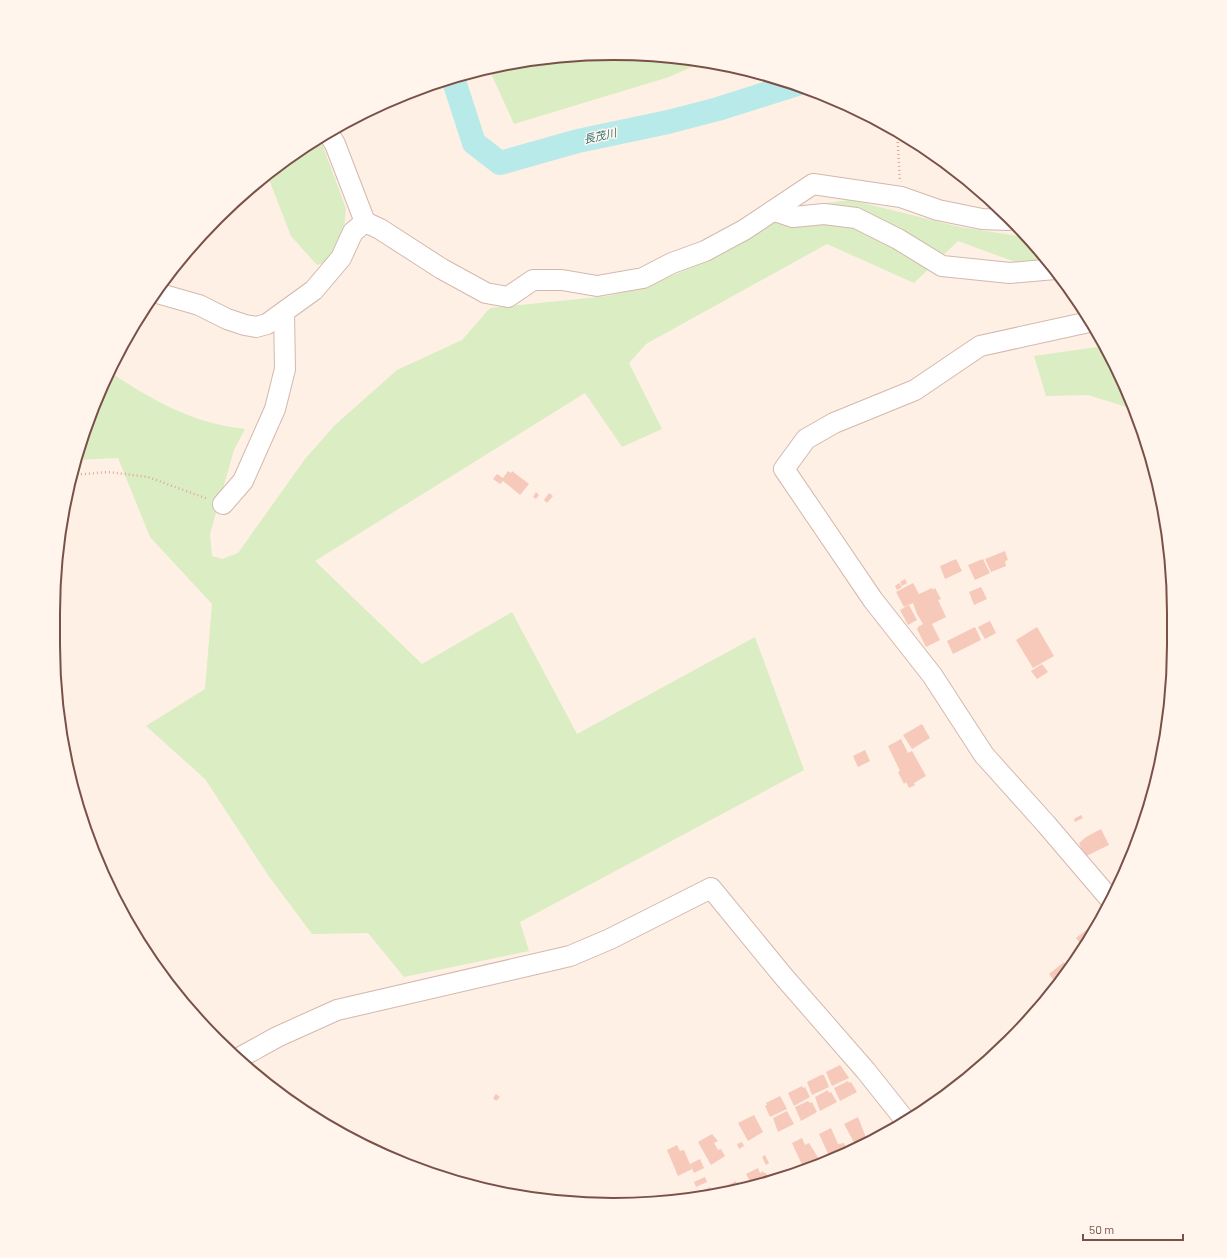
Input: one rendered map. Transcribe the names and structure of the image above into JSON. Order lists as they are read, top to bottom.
{
  "water": ["長茂川"],
  "scale_bar": "50 m"
}
